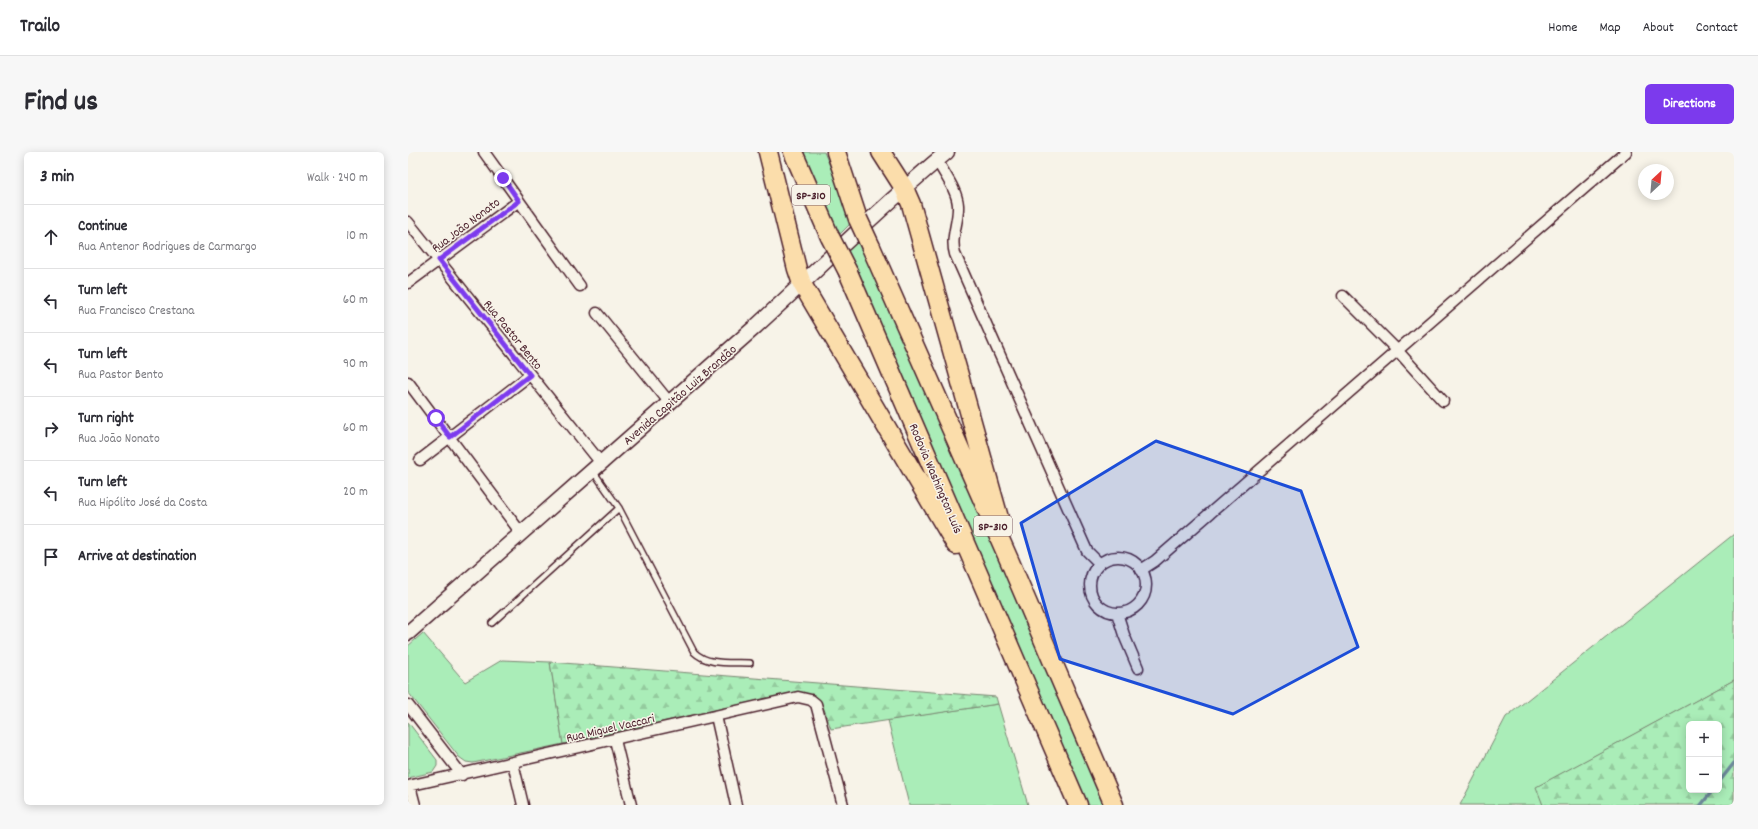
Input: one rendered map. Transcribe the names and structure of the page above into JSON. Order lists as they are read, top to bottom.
{
  "streets": {
    "highway": ["SP-310", "Rodovia Washington Luís"],
    "main road": ["Avenida Capitão Luiz Brandão"],
    "street": ["Rua João Nonato", "Rua Pastor Bento", "Rua Miguel Vaccari"]
  },
  "crossings": [
    ["Rua João Nonato", "Rua Pastor Bento"],
    ["Rua Pastor Bento", "Avenida Capitão Luiz Brandão"]
  ],
  "north": "top right",
  "page": {
    "header": "Trailo",
    "nav": [
      "Home",
      "Map",
      "About",
      "Contact"
    ],
    "title": "Find us",
    "buttons": "Directions",
    "heading": ["3 min", "Walk · 240 m"],
    "list": [
      ["Continue", "Rua Antenor Rodrigues de Carmargo", "10 m"],
      ["Turn left", "Rua Francisco Crestana", "60 m"],
      ["Turn left", "Rua Pastor Bento", "90 m"],
      ["Turn right", "Rua João Nonato", "60 m"],
      ["Turn left", "Rua Hipólito José da Costa", "20 m"],
      "Arrive at destination"
    ],
    "map_buttons": ["+", "−"]
  }
}
